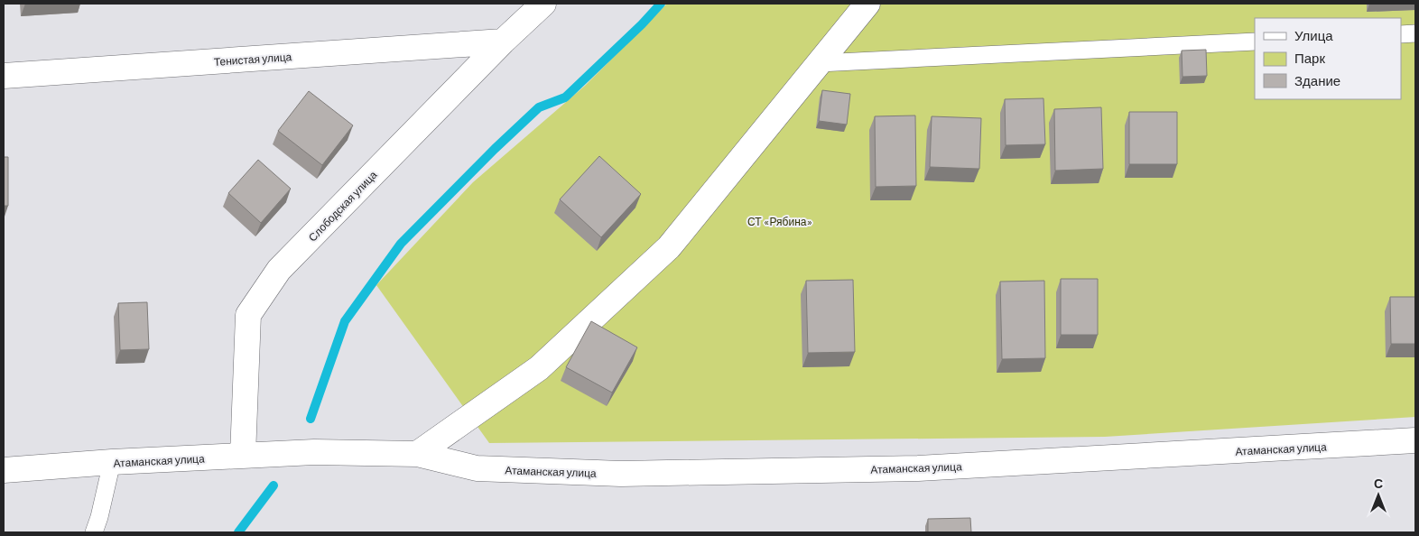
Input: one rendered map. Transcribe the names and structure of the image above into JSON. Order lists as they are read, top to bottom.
{
  "streets": {
    "street": ["Тенистая улица", "Слободская улица", "Атаманская улица"]
  },
  "crossings": [
    ["Тенистая улица", "Слободская улица"],
    ["Слободская улица", "Атаманская улица"]
  ],
  "parks": ["СТ «Рябина»"],
  "legend": ["Улица", "Парк", "Здание"],
  "north": "top"
}
